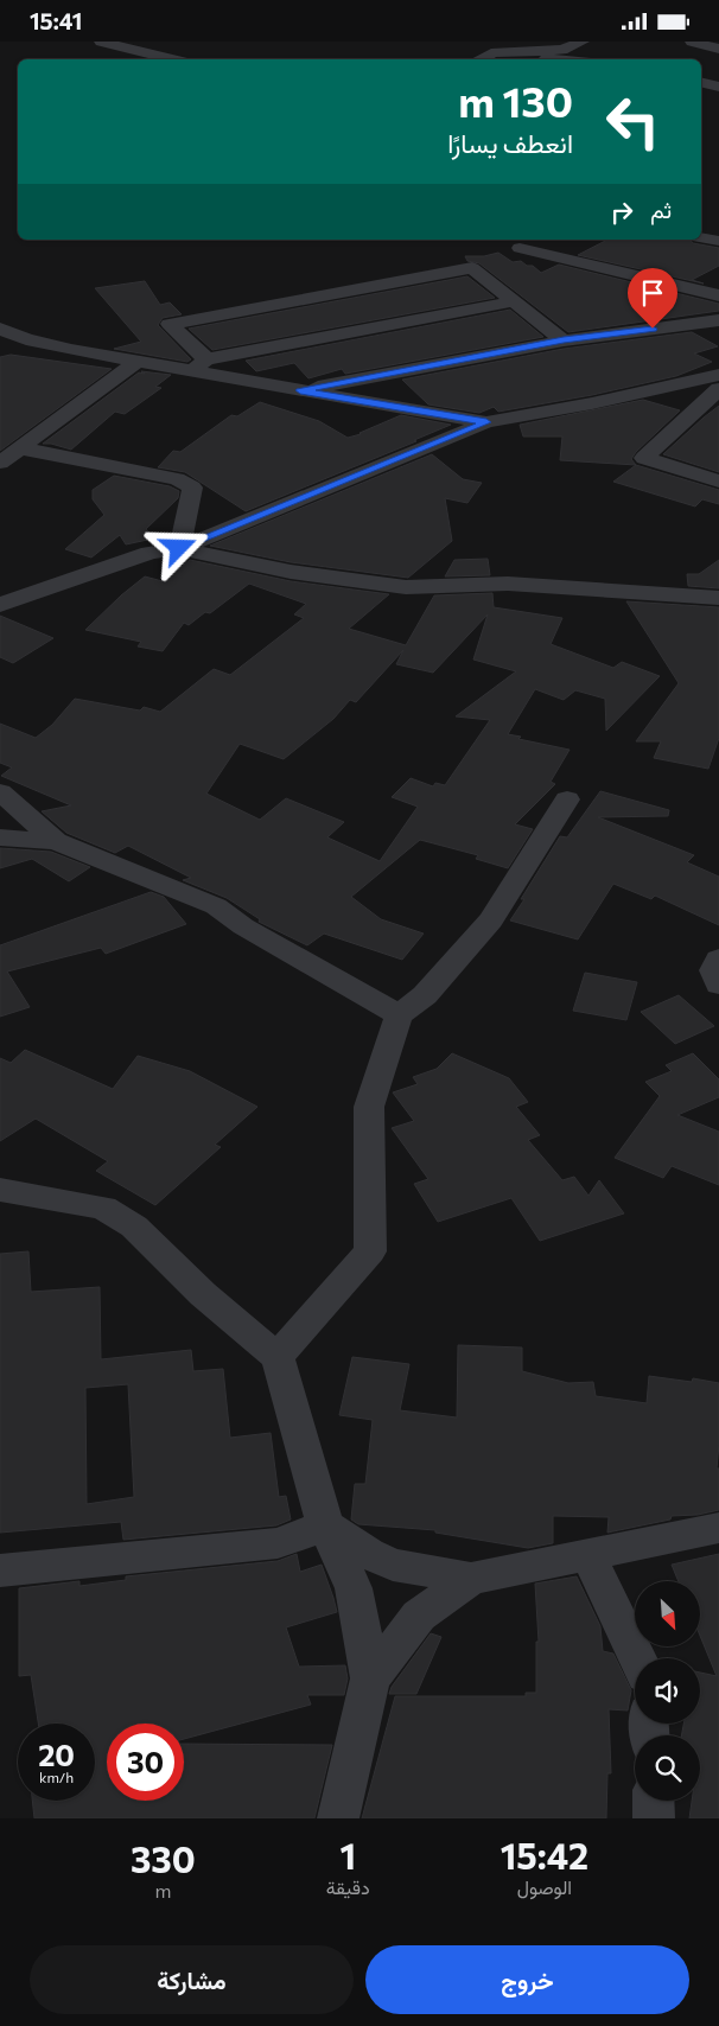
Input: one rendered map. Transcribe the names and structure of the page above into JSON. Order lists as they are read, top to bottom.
{
  "north": "bottom right",
  "page": {
    "status": "15:41",
    "turn": ["130 m", "انعطف يسارًا"],
    "then": "ثم",
    "speed": "20 km/h",
    "limit": "30",
    "eta": [
      "15:42",
      "الوصول",
      "1",
      "دقيقة",
      "330",
      "m"
    ],
    "buttons": ["خروج", "مشاركة"]
  }
}
